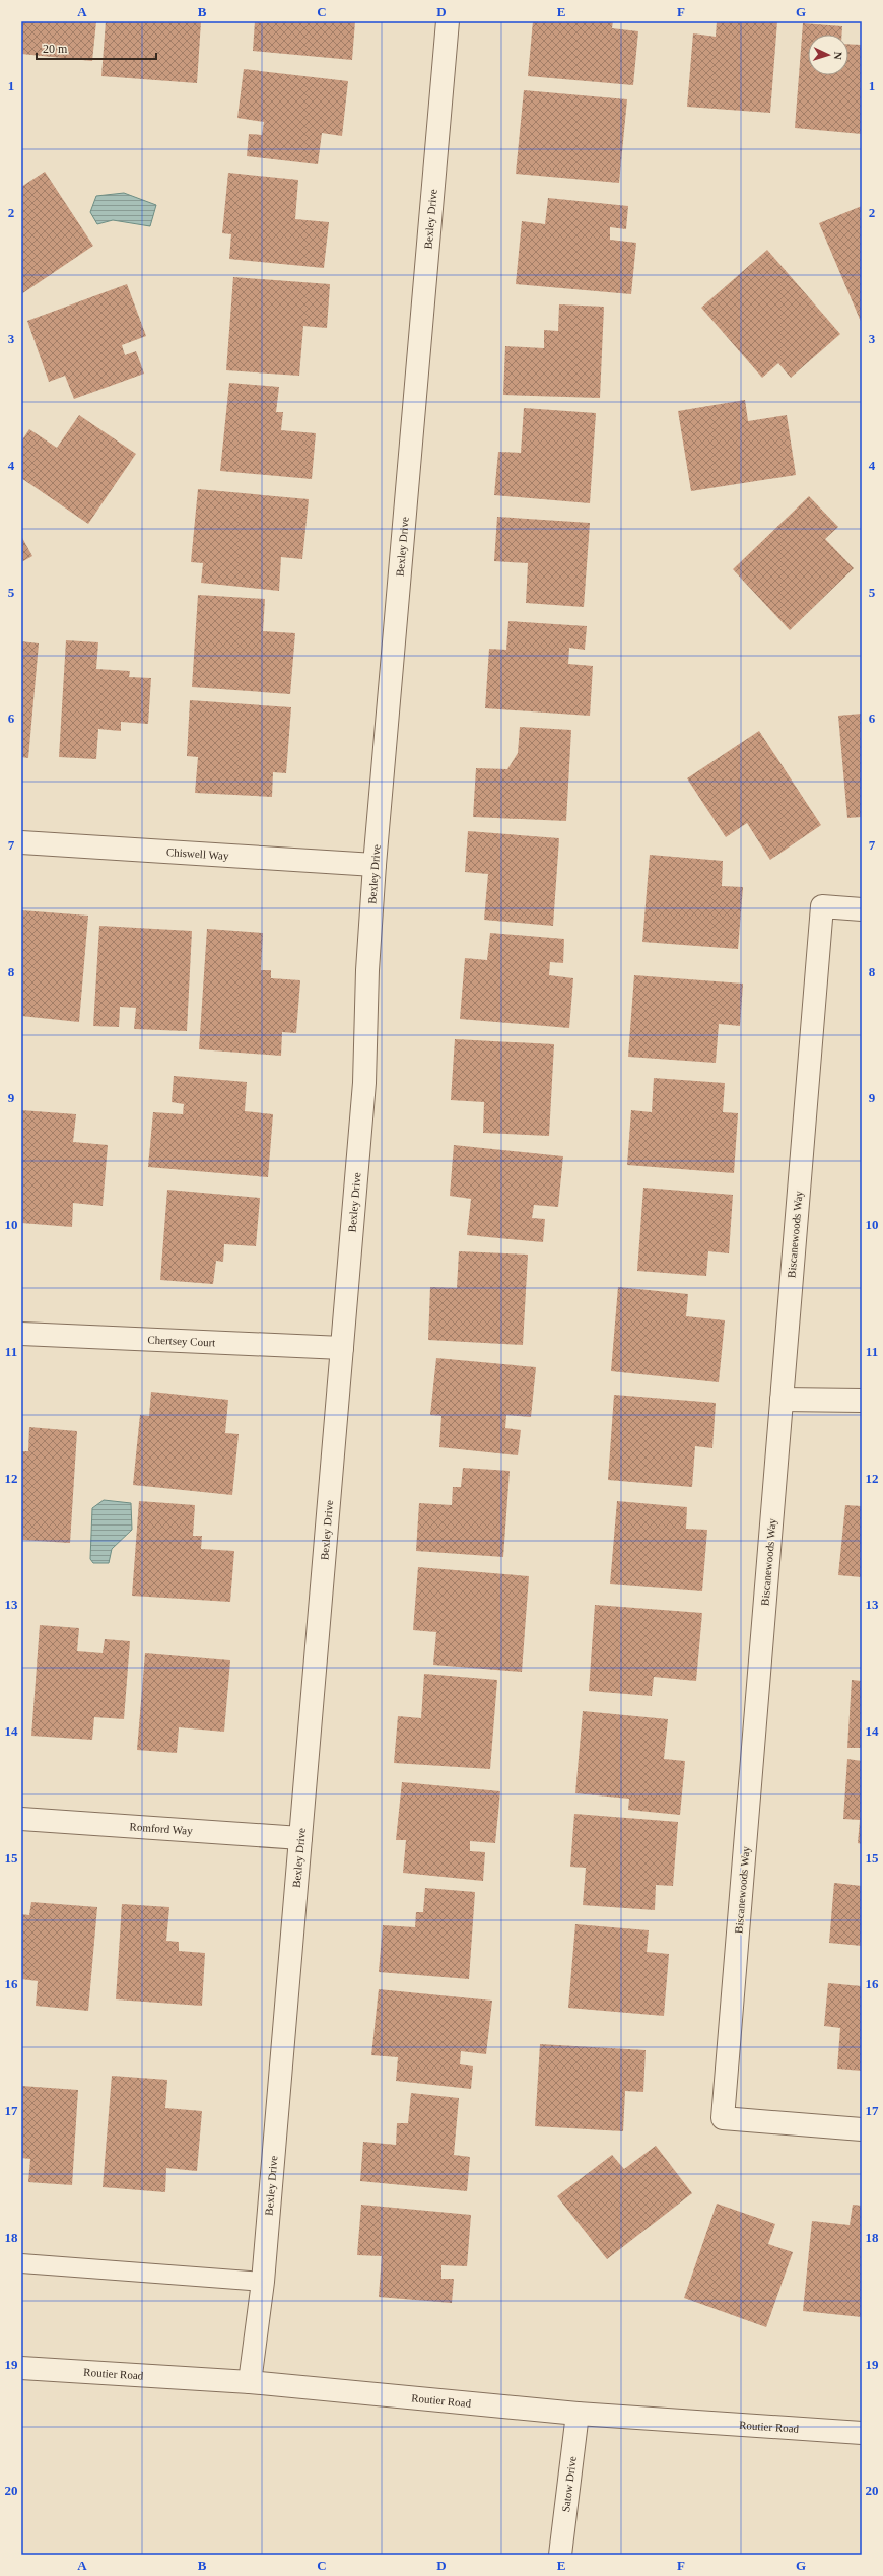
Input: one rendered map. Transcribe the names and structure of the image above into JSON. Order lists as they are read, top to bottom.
{
  "streets": {
    "street": [
      "Bexley Drive",
      "Chiswell Way",
      "Biscanewoods Way",
      "Chertsey Court",
      "Romford Way",
      "Routier Road",
      "Satow Drive"
    ]
  },
  "crossings": [
    ["Bexley Drive", "Chiswell Way"],
    ["Bexley Drive", "Chertsey Court"],
    ["Bexley Drive", "Romford Way"],
    ["Bexley Drive", "Routier Road"],
    ["Routier Road", "Satow Drive"]
  ],
  "scale_bar": "20 m",
  "north": "right",
  "grid": {
    "columns": [
      "A",
      "B",
      "C",
      "D",
      "E",
      "F",
      "G"
    ],
    "rows": [
      "1",
      "2",
      "3",
      "4",
      "5",
      "6",
      "7",
      "8",
      "9",
      "10",
      "11",
      "12",
      "13",
      "14",
      "15",
      "16",
      "17",
      "18",
      "19",
      "20"
    ]
  }
}
